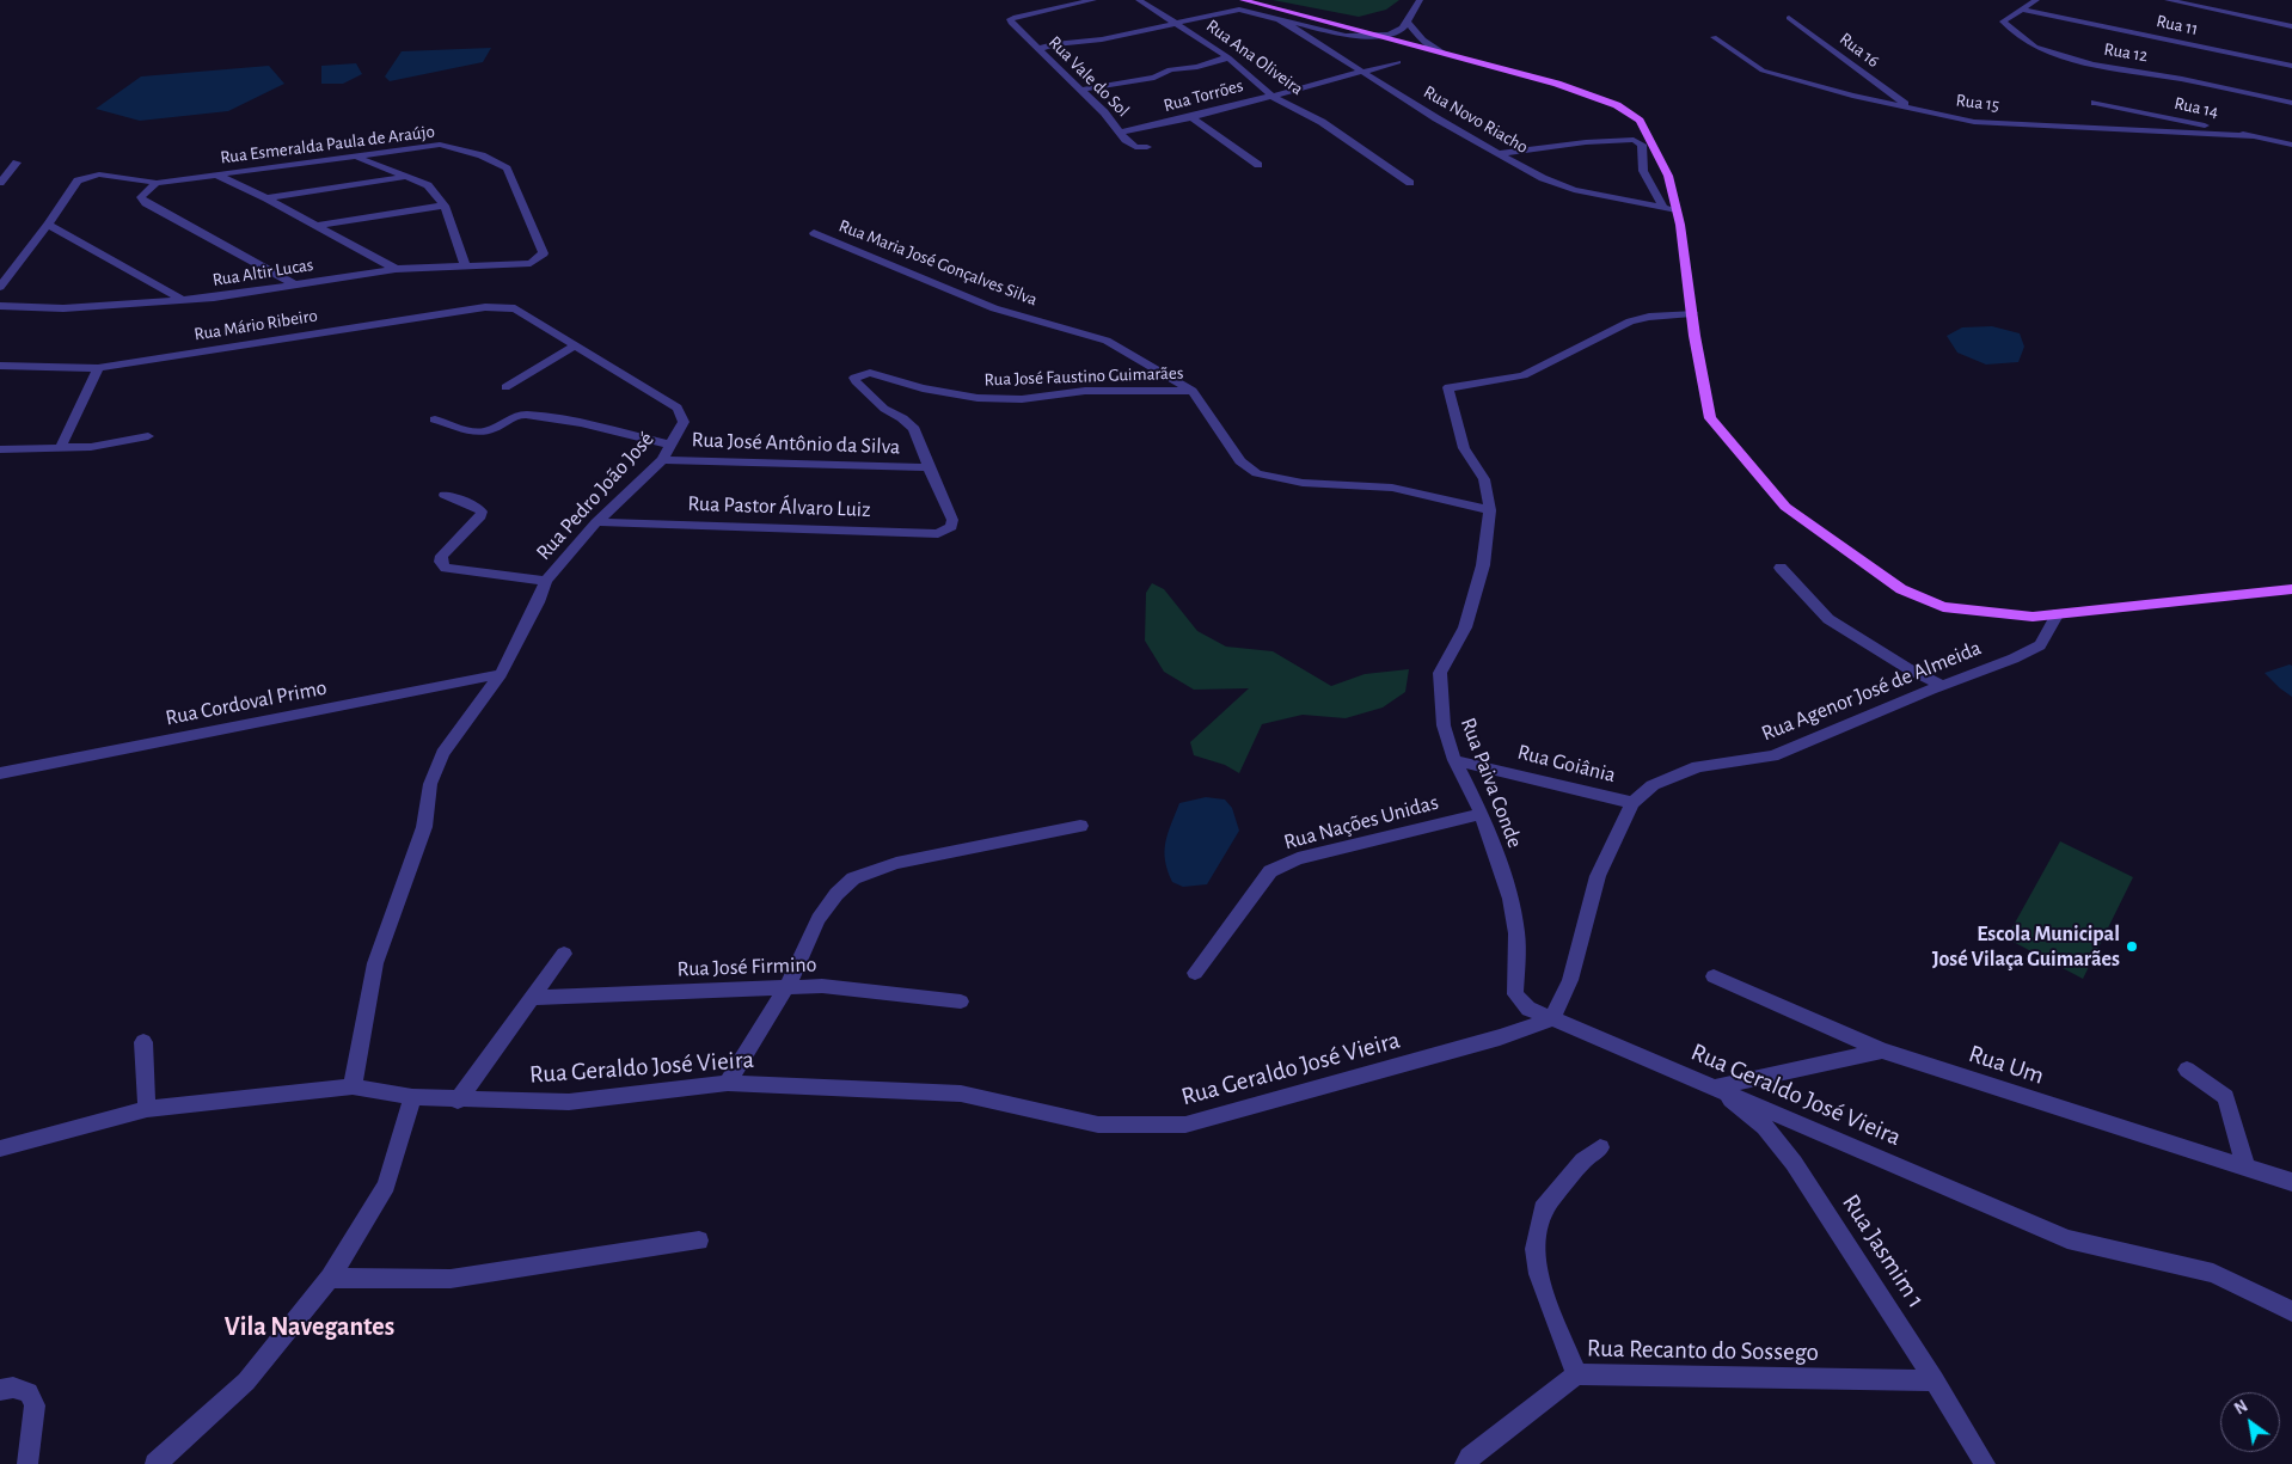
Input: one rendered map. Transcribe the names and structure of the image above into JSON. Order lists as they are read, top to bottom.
{
  "streets": {
    "street": [
      "Rua 11",
      "Rua 16",
      "Rua 12",
      "Rua Ana Oliveira",
      "Rua Vale do Sol",
      "Rua Torrões",
      "Rua 15",
      "Rua 14",
      "Rua Novo Riacho",
      "Rua Esmeralda Paula de Araújo",
      "Rua Maria José Gonçalves Silva",
      "Rua Altir Lucas",
      "Rua Mário Ribeiro",
      "Rua José Faustino Guimarães",
      "Rua José Antônio da Silva",
      "Rua Pedro João José",
      "Rua Pastor Álvaro Luiz",
      "Rua Agenor José de Almeida",
      "Rua Cordoval Primo",
      "Rua Goiânia",
      "Rua Paiva Conde",
      "Rua Nações Unidas",
      "Rua José Firmino",
      "Rua Um",
      "Rua Geraldo José Vieira",
      "Rua Jasmim 1",
      "Rua Recanto do Sossego"
    ]
  },
  "crossings": [
    ["Rua 11", "Rua 12"],
    ["Rua 16", "Rua 15"],
    ["Rua Ana Oliveira", "Rua Torrões"],
    ["Rua Vale do Sol", "Rua Torrões"],
    ["Rua Torrões", "Rua Novo Riacho"],
    ["Rua 15", "Rua 14"],
    ["Rua Esmeralda Paula de Araújo", "Rua Altir Lucas"],
    ["Rua Maria José Gonçalves Silva", "Rua José Faustino Guimarães"],
    ["Rua Maria José Gonçalves Silva", "Rua Paiva Conde"],
    ["Rua Mário Ribeiro", "Rua Pedro João José"],
    ["Rua José Faustino Guimarães", "Rua José Antônio da Silva"],
    ["Rua José Faustino Guimarães", "Rua Pastor Álvaro Luiz"],
    ["Rua José Antônio da Silva", "Rua Pedro João José"],
    ["Rua José Antônio da Silva", "Rua Pastor Álvaro Luiz"],
    ["Rua Pedro João José", "Rua Pastor Álvaro Luiz"],
    ["Rua Pedro João José", "Rua Cordoval Primo"],
    ["Rua Pedro João José", "Rua Geraldo José Vieira"],
    ["Rua Agenor José de Almeida", "Rua Goiânia"],
    ["Rua Agenor José de Almeida", "Rua Paiva Conde"],
    ["Rua Agenor José de Almeida", "Rua Geraldo José Vieira"],
    ["Rua Goiânia", "Rua Paiva Conde"],
    ["Rua Paiva Conde", "Rua Nações Unidas"],
    ["Rua Paiva Conde", "Rua Geraldo José Vieira"],
    ["Rua Geraldo José Vieira", "Rua Jasmim 1"],
    ["Rua Jasmim 1", "Rua Recanto do Sossego"]
  ],
  "districts": ["Vila Navegantes"],
  "places": ["Escola Municipal José Vilaça Guimarães"],
  "north": "top left"
}
